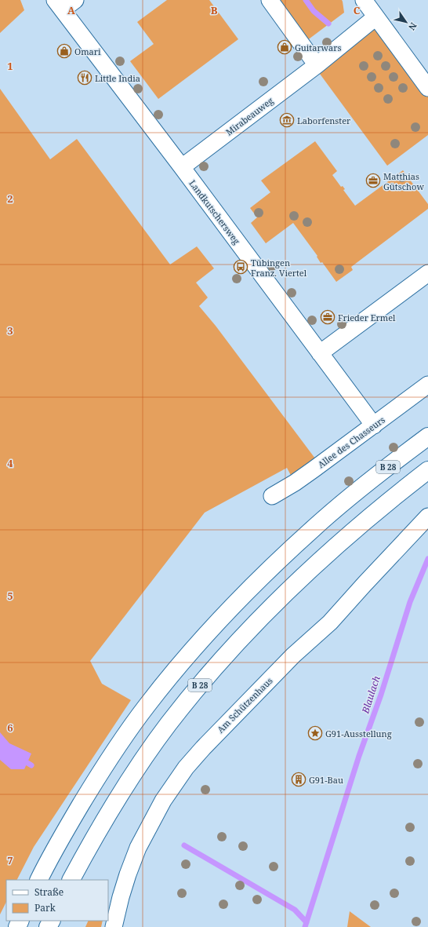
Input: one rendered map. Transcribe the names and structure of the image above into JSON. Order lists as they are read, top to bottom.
{
  "streets": {
    "highway": ["B 28"],
    "street": [
      "Mirabeauweg",
      "Landkutschersweg",
      "Allee des Chasseurs",
      "Am Schützenhaus"
    ]
  },
  "crossings": [
    ["Mirabeauweg", "Landkutschersweg"],
    ["Landkutschersweg", "Allee des Chasseurs"]
  ],
  "water": ["Blaulach"],
  "places": {
    "shop": ["Guitarwars", "Omari"],
    "restaurant": ["Little India"],
    "museum": ["Laborfenster"],
    "office": ["Matthias Gütschow", "Frieder Ermel"],
    "bus stop": ["Tübingen Franz. Viertel"],
    "place": ["G91-Ausstellung"],
    "building": ["G91-Bau"]
  },
  "legend": ["Straße", "Park"],
  "north": "bottom right",
  "grid": {
    "columns": ["A", "B", "C"],
    "rows": [
      "1",
      "2",
      "3",
      "4",
      "5",
      "6",
      "7"
    ]
  }
}
